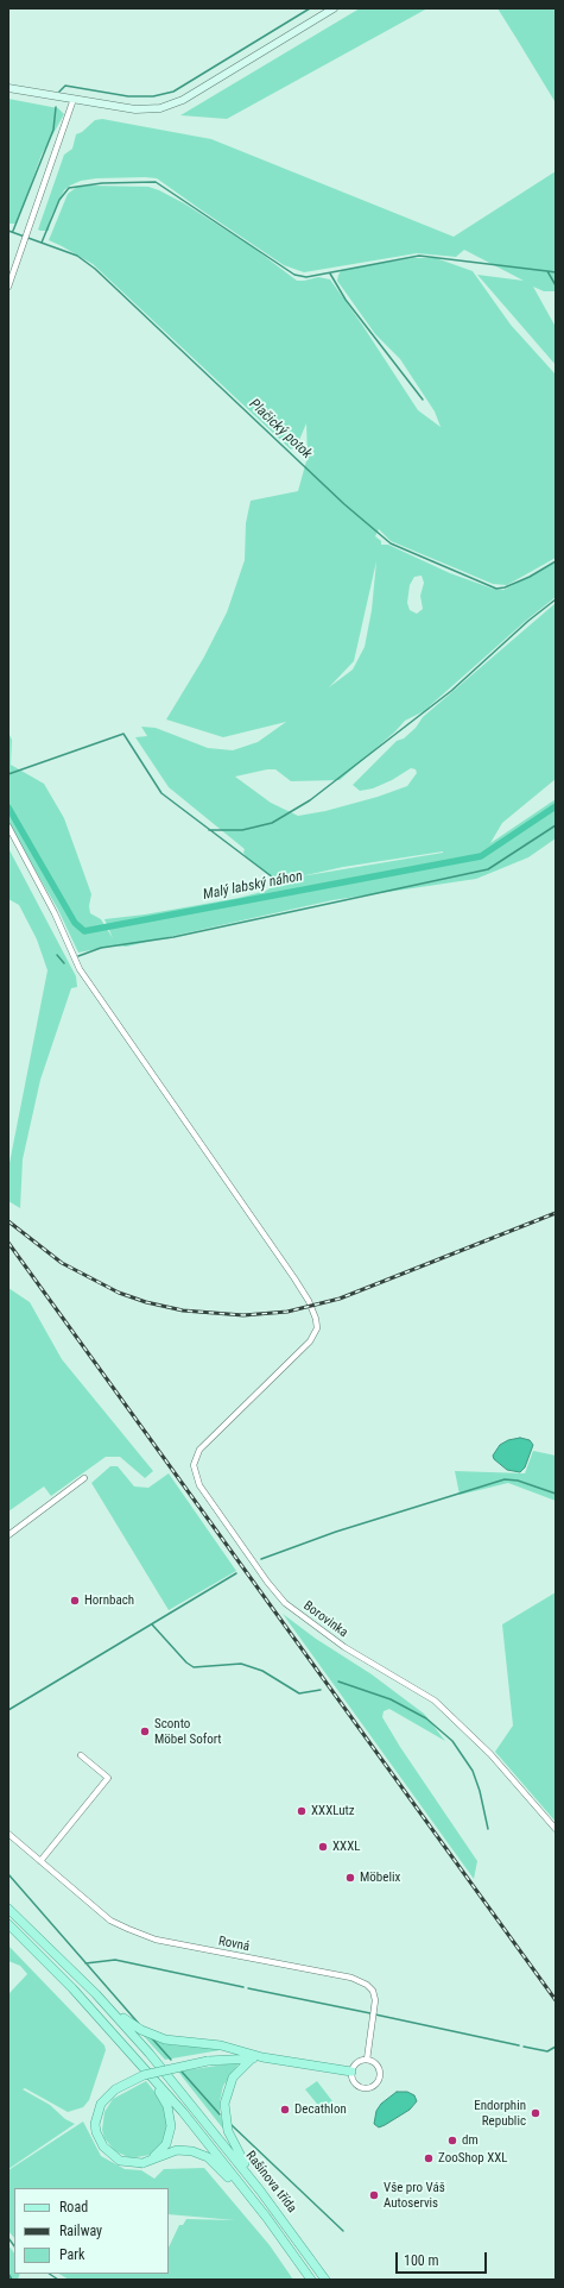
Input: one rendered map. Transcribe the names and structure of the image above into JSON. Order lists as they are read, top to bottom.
{
  "streets": {
    "main road": ["Rašínova třída"],
    "street": ["Borovinka", "Rovná"]
  },
  "water": ["Plačický potok", "Malý labský náhon"],
  "places": [
    "Hornbach",
    "Sconto Möbel Sofort",
    "XXXLutz",
    "XXXL",
    "Möbelix",
    "Decathlon",
    "Endorphin Republic",
    "dm",
    "ZooShop XXL",
    "Vše pro Váš Autoservis"
  ],
  "legend": ["Road", "Railway", "Park"],
  "scale_bar": "100 m"
}
